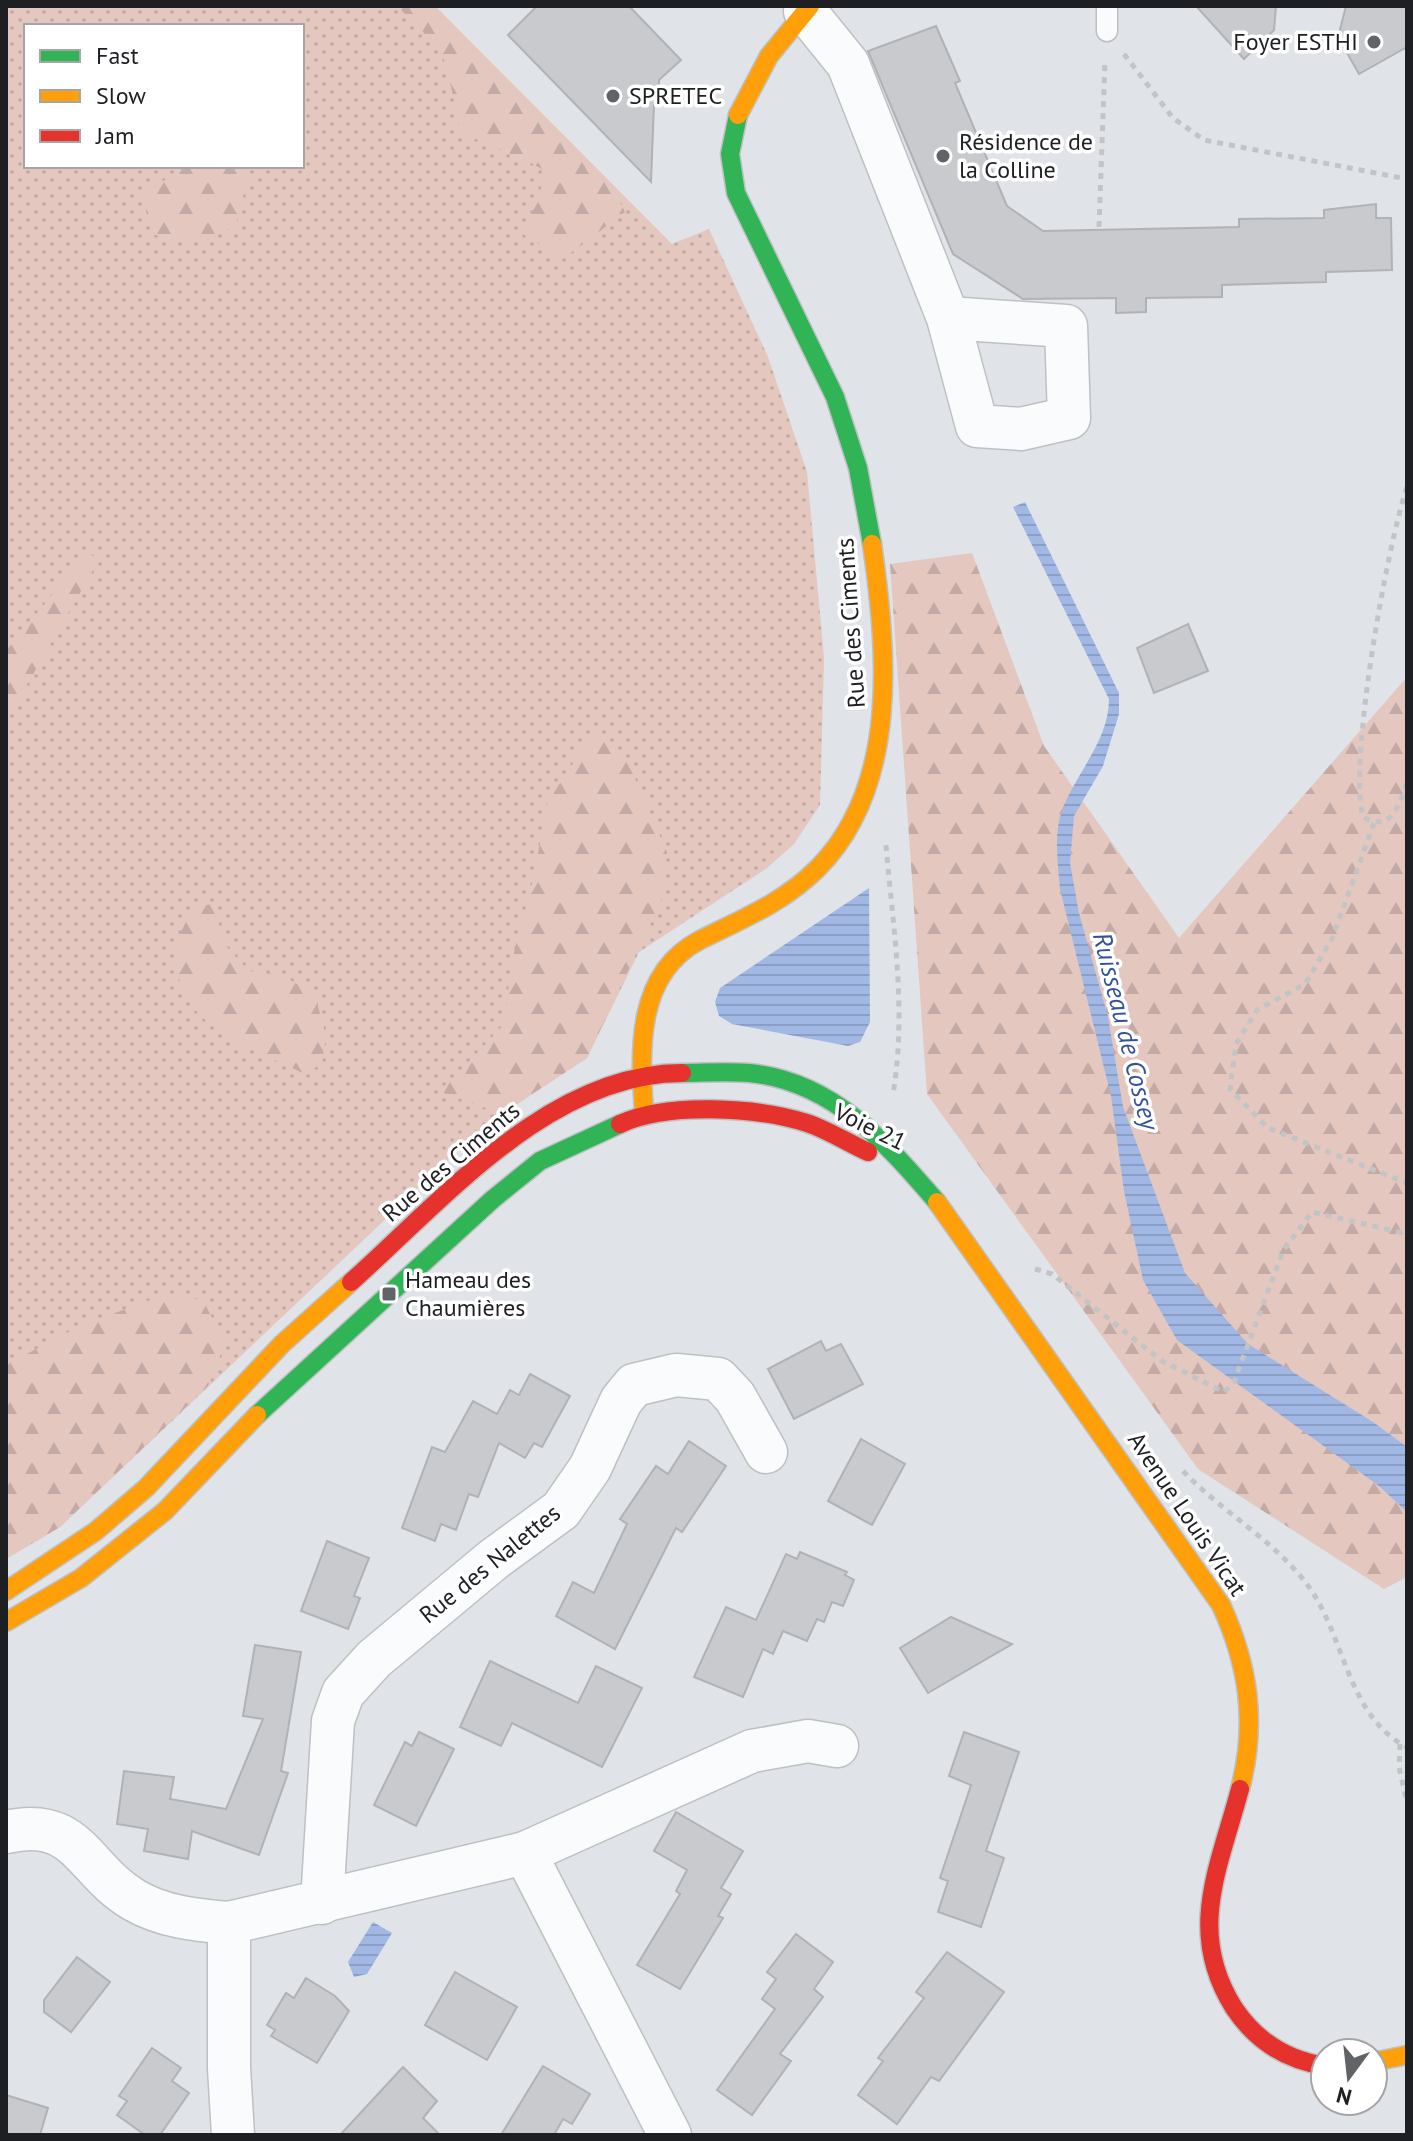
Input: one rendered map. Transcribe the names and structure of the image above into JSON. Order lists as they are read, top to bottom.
{
  "streets": {
    "main road": ["Rue des Ciments", "Voie 21", "Avenue Louis Vicat"],
    "street": ["Rue des Nalettes"]
  },
  "crossings": [
    ["Rue des Ciments", "Voie 21"],
    ["Voie 21", "Avenue Louis Vicat"]
  ],
  "water": ["Ruisseau de Cossey"],
  "places": {
    "other": ["Foyer ESTHI", "SPRETEC", "Résidence de la Colline"],
    "transit": ["Hameau des Chaumières"]
  },
  "legend": ["Fast", "Slow", "Jam"],
  "north": "bottom"
}
